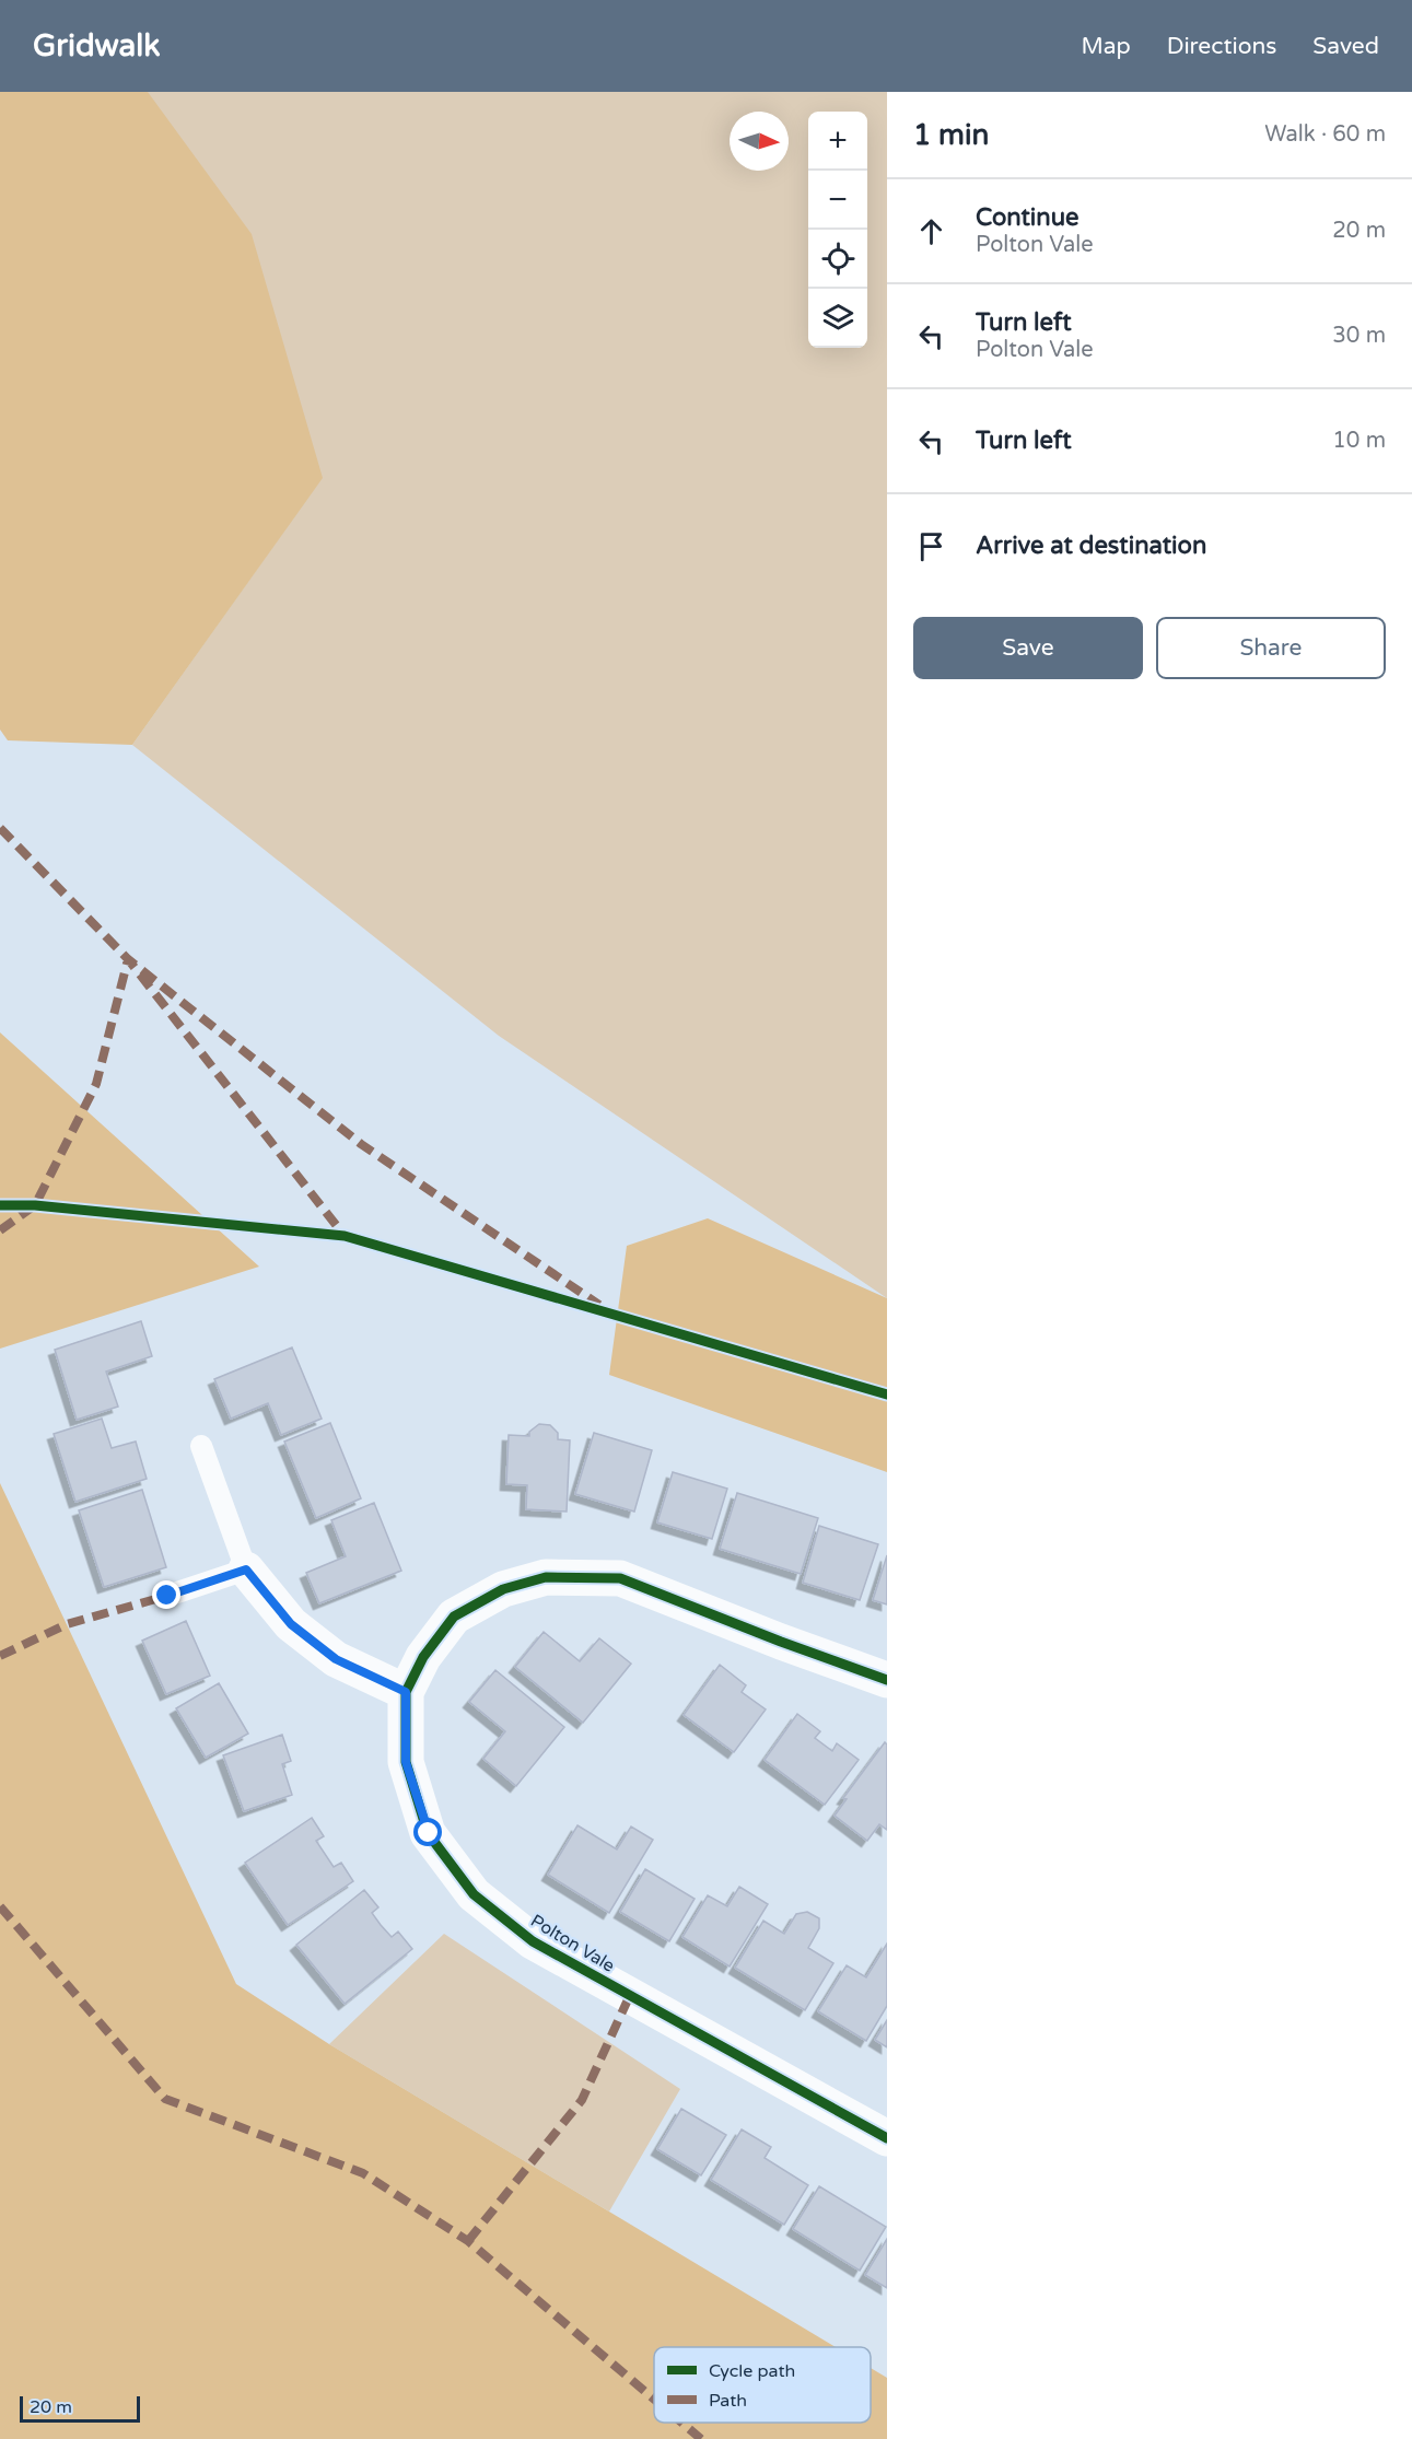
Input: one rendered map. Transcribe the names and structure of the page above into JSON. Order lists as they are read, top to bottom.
{
  "streets": {
    "street": ["Polton Vale"]
  },
  "legend": ["Cycle path", "Path"],
  "scale_bar": "20 m",
  "north": "right",
  "page": {
    "header": "Gridwalk",
    "nav": ["Map", "Directions", "Saved"],
    "heading": ["1 min", "Walk · 60 m"],
    "map_buttons": ["+", "−"],
    "list": [
      ["Continue", "Polton Vale", "20 m"],
      ["Turn left", "Polton Vale", "30 m"],
      ["Turn left", "10 m"],
      "Arrive at destination"
    ],
    "buttons": ["Save", "Share"],
    "scale": "20 m"
  }
}
